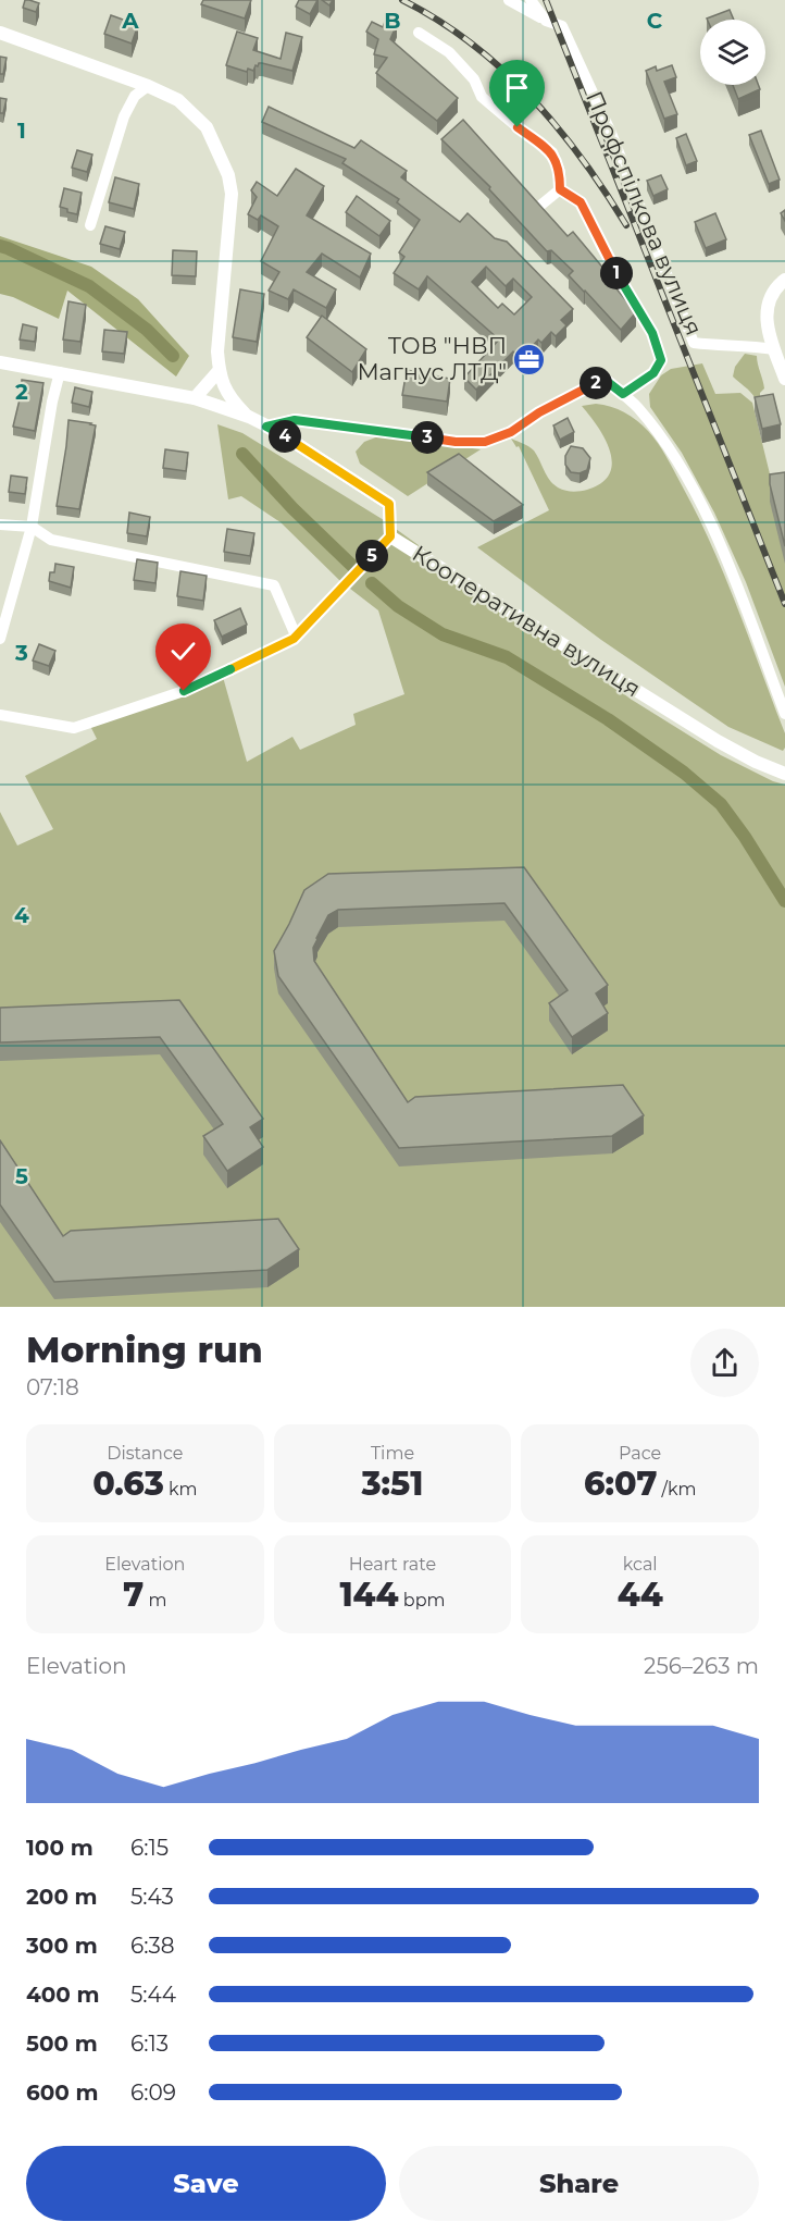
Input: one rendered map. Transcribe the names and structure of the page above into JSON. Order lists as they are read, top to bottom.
{
  "streets": {
    "street": ["Профспілкова вулиця", "Кооперативна вулиця"]
  },
  "places": {
    "office": ["ТОВ \"НВП Магнус ЛТД\""]
  },
  "page": {
    "pins": [
      "1",
      "2",
      "4",
      "3",
      "5"
    ],
    "heading": ["Morning run", "07:18"],
    "stats": [
      ["Distance", "0.63 km"],
      ["Time", "3:51"],
      ["Pace", "6:07 /km"],
      ["Elevation", "7 m"],
      ["Heart rate", "144 bpm"],
      ["kcal", "44"]
    ],
    "chart": ["Elevation", "256–263 m"],
    "list": [
      {
        "name": "100 m",
        "note": "6:15"
      },
      {
        "name": "200 m",
        "note": "5:43"
      },
      {
        "name": "300 m",
        "note": "6:38"
      },
      {
        "name": "400 m",
        "note": "5:44"
      },
      {
        "name": "500 m",
        "note": "6:13"
      },
      {
        "name": "600 m",
        "note": "6:09"
      }
    ],
    "buttons": ["Save", "Share"]
  },
  "grid": {
    "columns": ["A", "B", "C"],
    "rows": [
      "1",
      "2",
      "3",
      "4",
      "5"
    ]
  }
}
